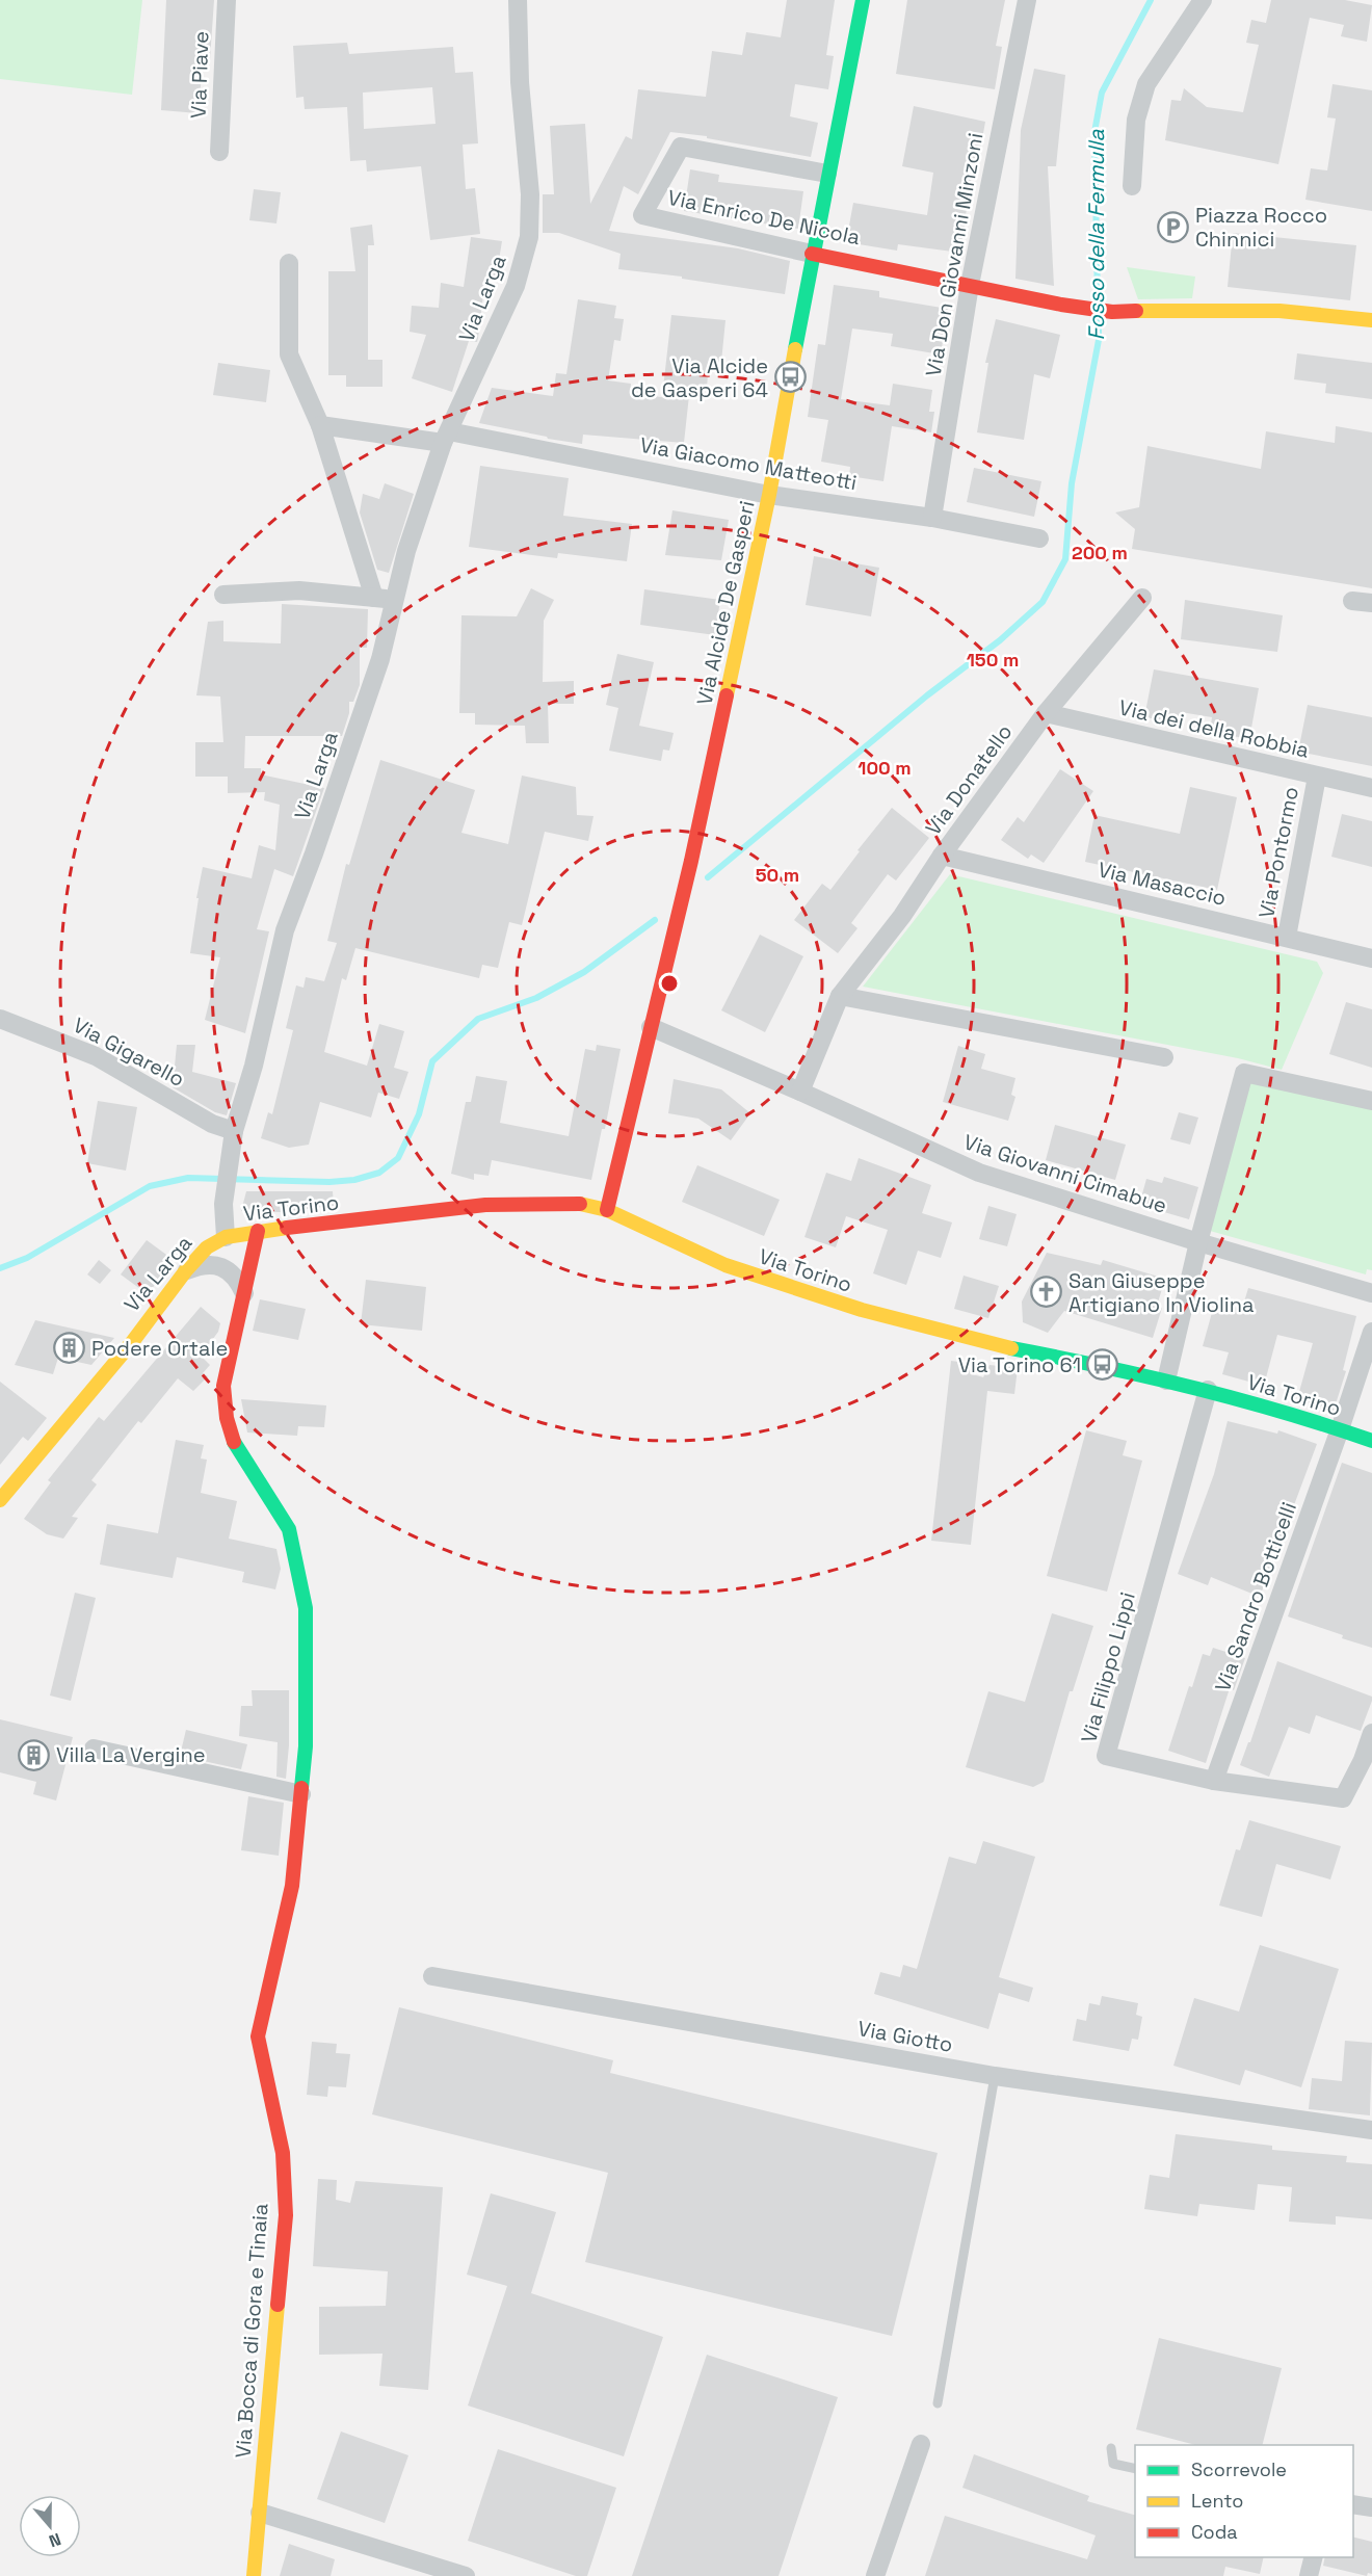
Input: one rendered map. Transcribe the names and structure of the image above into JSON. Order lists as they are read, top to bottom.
{
  "streets": {
    "street": [
      "Via Piave",
      "Via Enrico De Nicola",
      "Via Don Giovanni Minzoni",
      "Via Larga",
      "Via Giacomo Matteotti",
      "Via Alcide De Gasperi",
      "Via dei della Robbia",
      "Via Donatello",
      "Via Pontormo",
      "Via Masaccio",
      "Via Gigarello",
      "Via Giovanni Cimabue",
      "Via Torino",
      "Via Sandro Botticelli",
      "Via Filippo Lippi",
      "Via Giotto",
      "Via Bocca di Gora e Tinaia"
    ]
  },
  "crossings": [
    ["Via Enrico De Nicola", "Via Don Giovanni Minzoni"],
    ["Via Enrico De Nicola", "Via Alcide De Gasperi"],
    ["Via Don Giovanni Minzoni", "Via Giacomo Matteotti"],
    ["Via Larga", "Via Giacomo Matteotti"],
    ["Via Larga", "Via Gigarello"],
    ["Via Larga", "Via Torino"],
    ["Via Giacomo Matteotti", "Via Alcide De Gasperi"],
    ["Via Alcide De Gasperi", "Via Giovanni Cimabue"],
    ["Via Alcide De Gasperi", "Via Torino"],
    ["Via dei della Robbia", "Via Donatello"],
    ["Via dei della Robbia", "Via Pontormo"],
    ["Via Donatello", "Via Masaccio"],
    ["Via Donatello", "Via Giovanni Cimabue"],
    ["Via Pontormo", "Via Masaccio"],
    ["Via Torino", "Via Sandro Botticelli"],
    ["Via Torino", "Via Filippo Lippi"],
    ["Via Torino", "Via Bocca di Gora e Tinaia"],
    ["Via Sandro Botticelli", "Via Filippo Lippi"]
  ],
  "water": ["Fosso della Fermulla"],
  "places": {
    "parking": ["Piazza Rocco Chinnici"],
    "bus stop": ["Via Alcide de Gasperi 64", "Via Torino 61"],
    "church": ["San Giuseppe Artigiano In Violina"],
    "building": ["Podere Ortale", "Villa La Vergine"]
  },
  "legend": ["Scorrevole", "Lento", "Coda"],
  "north": "bottom",
  "rings": [
    "200 m",
    "150 m",
    "100 m",
    "50 m"
  ]
}
